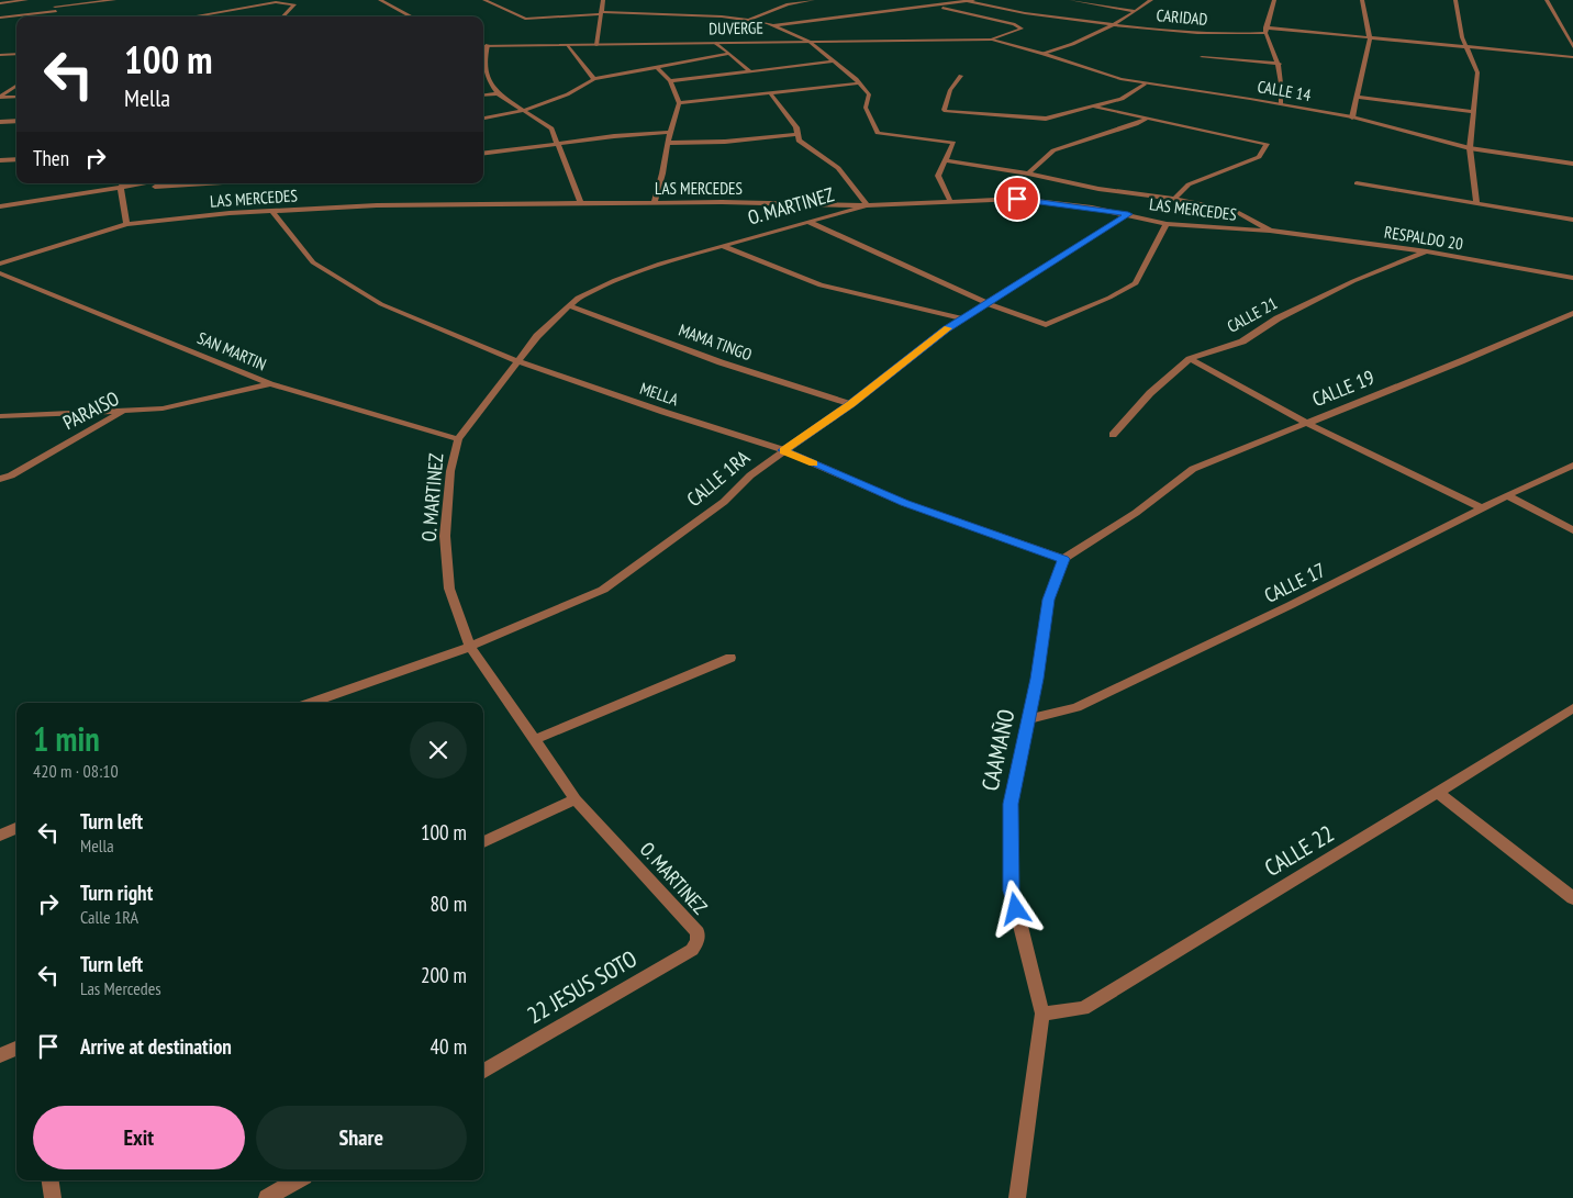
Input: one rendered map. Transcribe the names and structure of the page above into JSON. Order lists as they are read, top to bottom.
{
  "streets": {
    "street": [
      "CARIDAD",
      "DUVERGE",
      "CALLE 14",
      "LAS MERCEDES",
      "O. MARTINEZ",
      "RESPALDO 20",
      "CALLE 21",
      "MAMA TINGO",
      "SAN MARTIN",
      "CALLE 19",
      "MELLA",
      "PARAISO",
      "CALLE 1RA",
      "CALLE 17",
      "CAAMAÑO",
      "CALLE 22",
      "22 JESUS SOTO"
    ]
  },
  "crossings": [
    ["DUVERGE", "CALLE 14"],
    ["LAS MERCEDES", "O. MARTINEZ"],
    ["LAS MERCEDES", "RESPALDO 20"],
    ["LAS MERCEDES", "MELLA"],
    ["LAS MERCEDES", "CALLE 1RA"],
    ["O. MARTINEZ", "MAMA TINGO"],
    ["O. MARTINEZ", "SAN MARTIN"],
    ["O. MARTINEZ", "MELLA"],
    ["O. MARTINEZ", "CALLE 1RA"],
    ["O. MARTINEZ", "22 JESUS SOTO"],
    ["RESPALDO 20", "CALLE 21"],
    ["MAMA TINGO", "CALLE 1RA"],
    ["SAN MARTIN", "PARAISO"],
    ["CALLE 19", "MELLA"],
    ["CALLE 19", "CAAMAÑO"],
    ["MELLA", "CALLE 1RA"],
    ["MELLA", "CAAMAÑO"],
    ["CALLE 17", "CAAMAÑO"],
    ["CAAMAÑO", "CALLE 22"]
  ],
  "page": {
    "turn": ["100 m", "Mella"],
    "then": "Then",
    "heading": ["1 min", "420 m · 08:10"],
    "list": [
      {
        "name": "Turn left",
        "note": "Mella",
        "value": "100 m"
      },
      {
        "name": "Turn right",
        "note": "Calle 1RA",
        "value": "80 m"
      },
      {
        "name": "Turn left",
        "note": "Las Mercedes",
        "value": "200 m"
      },
      {
        "name": "Arrive at destination",
        "value": "40 m"
      }
    ],
    "buttons": ["Exit", "Share"]
  }
}
